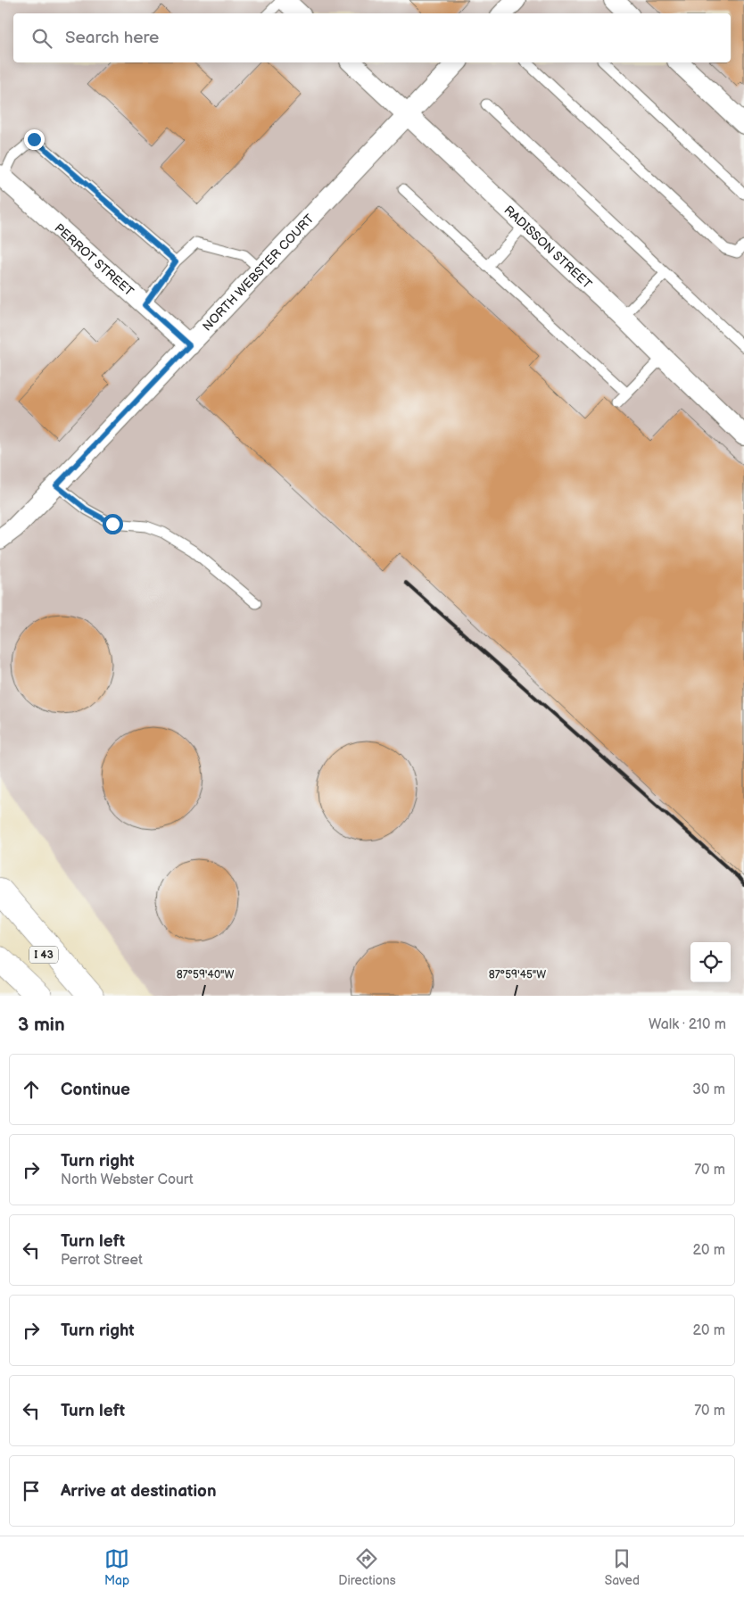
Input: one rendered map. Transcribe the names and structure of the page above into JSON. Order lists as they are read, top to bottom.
{
  "streets": {
    "highway": ["I 43"],
    "street": ["RADISSON STREET", "PERROT STREET", "NORTH WEBSTER COURT"]
  },
  "crossings": [
    ["RADISSON STREET", "NORTH WEBSTER COURT"],
    ["PERROT STREET", "NORTH WEBSTER COURT"]
  ],
  "page": {
    "search": "Search here",
    "heading": ["3 min", "Walk · 210 m"],
    "list": [
      ["Continue", "30 m"],
      ["Turn right", "North Webster Court", "70 m"],
      ["Turn left", "Perrot Street", "20 m"],
      ["Turn right", "20 m"],
      ["Turn left", "70 m"],
      "Arrive at destination"
    ],
    "nav": ["Map", "Directions", "Saved"]
  },
  "coordinates": ["87°59'40\"W", "87°59'45\"W"]
}
